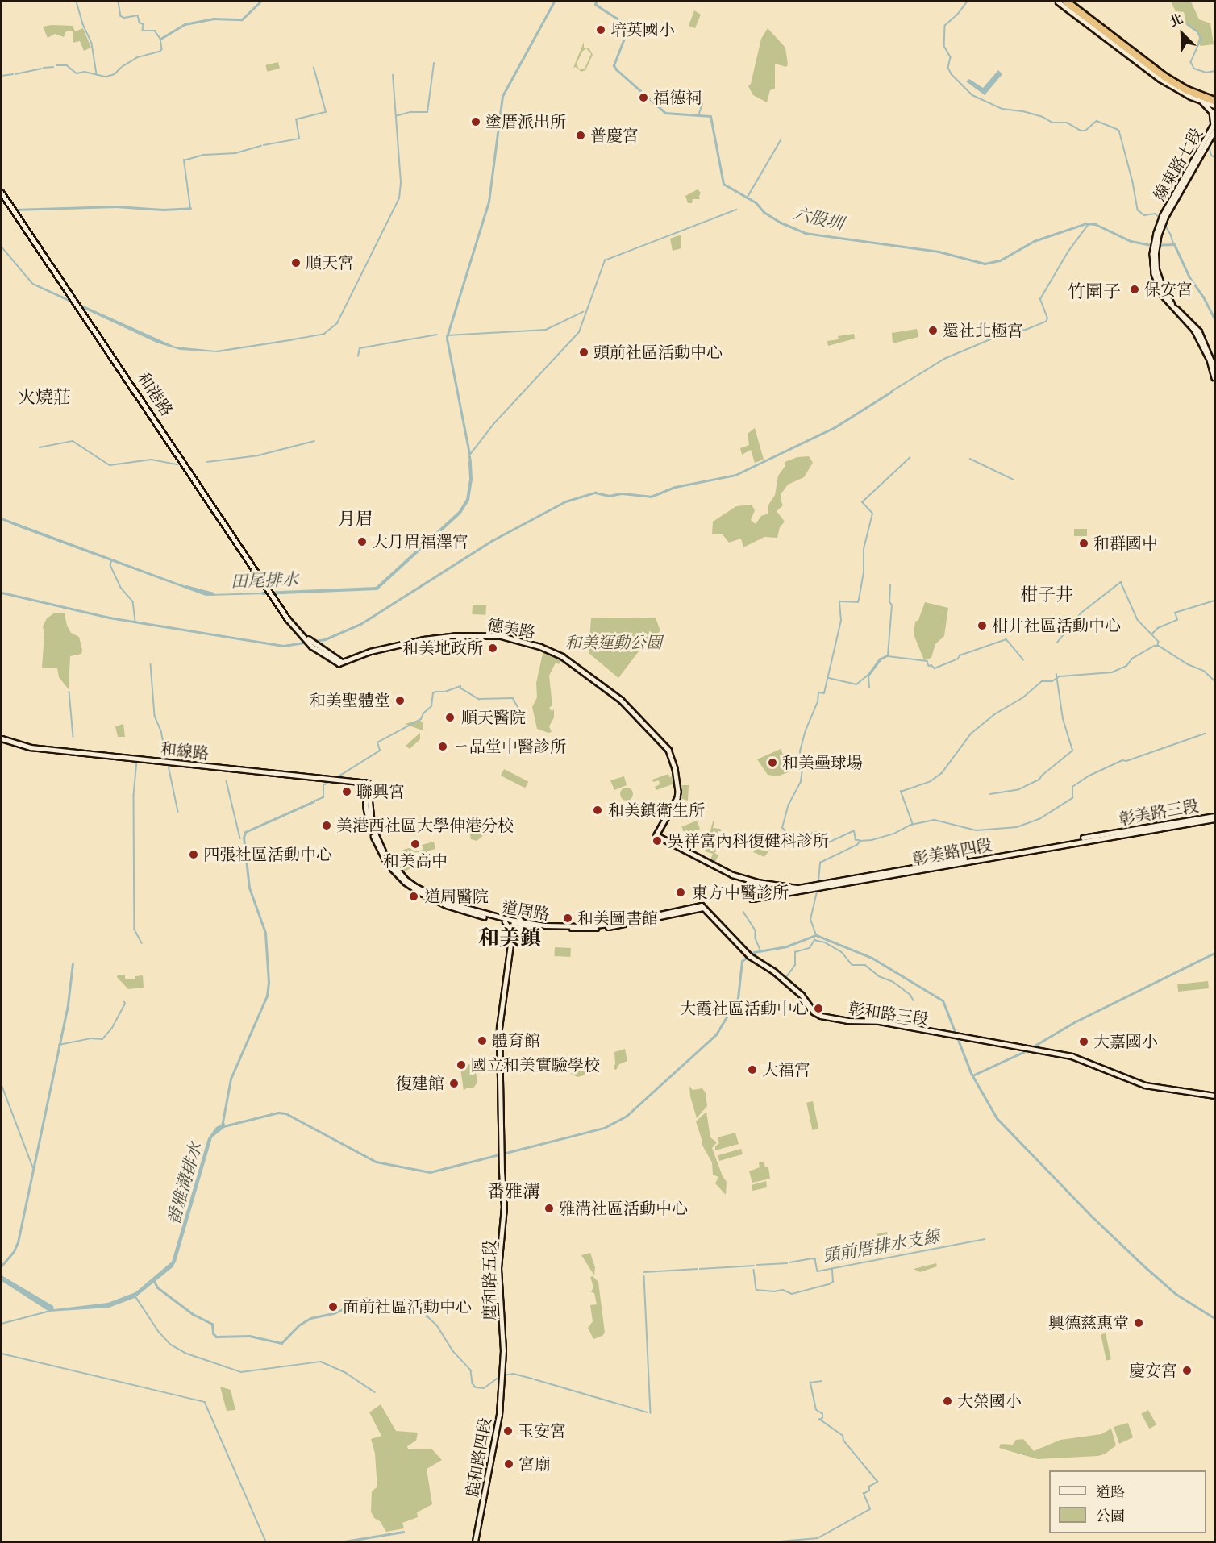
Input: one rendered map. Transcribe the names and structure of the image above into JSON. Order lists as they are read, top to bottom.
{
  "streets": {
    "main road": [
      "線東路七段",
      "和港路",
      "德美路",
      "和線路",
      "彰美路三段",
      "彰美路四段",
      "道周路",
      "彰和路三段",
      "鹿和路五段",
      "鹿和路四段"
    ]
  },
  "crossings": [
    ["和港路", "德美路"],
    ["德美路", "彰美路四段"],
    ["和線路", "道周路"],
    ["彰美路三段", "彰美路四段"],
    ["道周路", "彰和路三段"],
    ["道周路", "鹿和路五段"],
    ["鹿和路五段", "鹿和路四段"]
  ],
  "districts": [
    "竹圍子",
    "火燒莊",
    "月眉",
    "柑子井",
    "和美鎮",
    "番雅溝"
  ],
  "water": [
    "六股圳",
    "田尾排水",
    "番雅溝排水",
    "頭前厝排水支線"
  ],
  "parks": ["和美運動公園"],
  "places": [
    "培英國小",
    "福德祠",
    "塗厝派出所",
    "普慶宮",
    "順天宮",
    "保安宮",
    "還社北極宮",
    "頭前社區活動中心",
    "大月眉福澤宮",
    "和群國中",
    "柑井社區活動中心",
    "和美地政所",
    "和美聖體堂",
    "順天醫院",
    "ㄧ品堂中醫診所",
    "和美壘球場",
    "聯興宮",
    "和美鎮衛生所",
    "美港西社區大學伸港分校",
    "吳祥富內科復健科診所",
    "和美高中",
    "四張社區活動中心",
    "東方中醫診所",
    "道周醫院",
    "和美圖書館",
    "大霞社區活動中心",
    "體育館",
    "大嘉國小",
    "國立和美實驗學校",
    "大福宮",
    "復建館",
    "雅溝社區活動中心",
    "面前社區活動中心",
    "興德慈惠堂",
    "慶安宮",
    "大榮國小",
    "玉安宮",
    "宮廟"
  ],
  "legend": ["道路", "公園"],
  "north": "top left"
}
